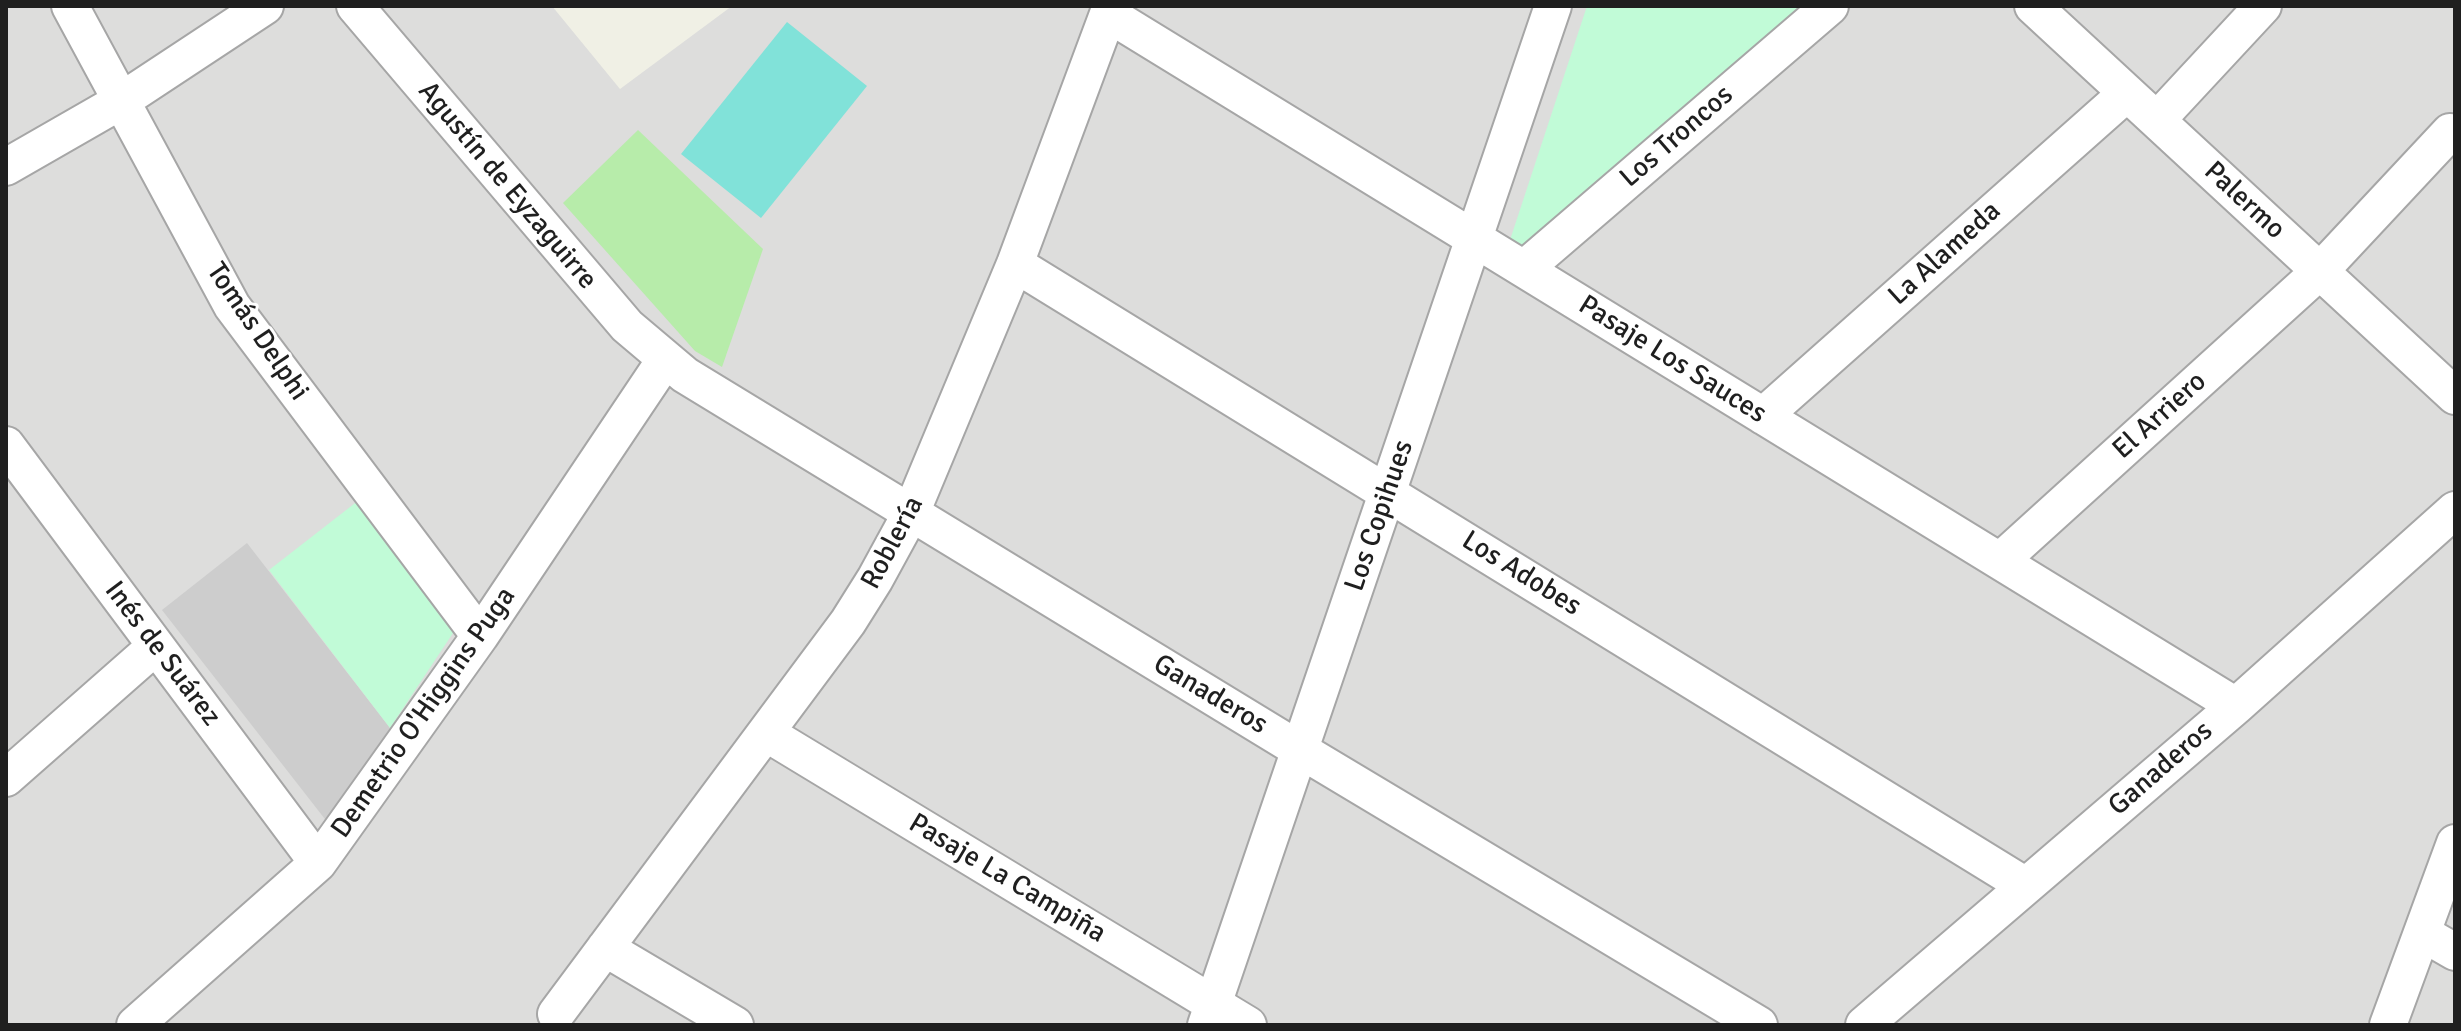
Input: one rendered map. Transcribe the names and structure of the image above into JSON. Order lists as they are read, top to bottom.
{
  "streets": {
    "street": [
      "Los Troncos",
      "Agustín de Eyzaguirre",
      "Palermo",
      "La Alameda",
      "Tomás Delphi",
      "Pasaje Los Sauces",
      "El Arriero",
      "Los Copihues",
      "Roblería",
      "Los Adobes",
      "Inés de Suárez",
      "Ganaderos",
      "Demetrio O'Higgins Puga",
      "Pasaje La Campiña"
    ]
  },
  "crossings": [
    ["Los Troncos", "Pasaje Los Sauces"],
    ["Agustín de Eyzaguirre", "Ganaderos"],
    ["Agustín de Eyzaguirre", "Demetrio O'Higgins Puga"],
    ["Palermo", "La Alameda"],
    ["Palermo", "El Arriero"],
    ["La Alameda", "Pasaje Los Sauces"],
    ["Tomás Delphi", "Demetrio O'Higgins Puga"],
    ["Pasaje Los Sauces", "El Arriero"],
    ["Pasaje Los Sauces", "Los Copihues"],
    ["Pasaje Los Sauces", "Roblería"],
    ["Pasaje Los Sauces", "Ganaderos"],
    ["Los Copihues", "Los Adobes"],
    ["Los Copihues", "Ganaderos"],
    ["Los Copihues", "Pasaje La Campiña"],
    ["Roblería", "Los Adobes"],
    ["Roblería", "Ganaderos"],
    ["Roblería", "Pasaje La Campiña"],
    ["Los Adobes", "Ganaderos"],
    ["Inés de Suárez", "Demetrio O'Higgins Puga"],
    ["Ganaderos", "Demetrio O'Higgins Puga"]
  ]
}
